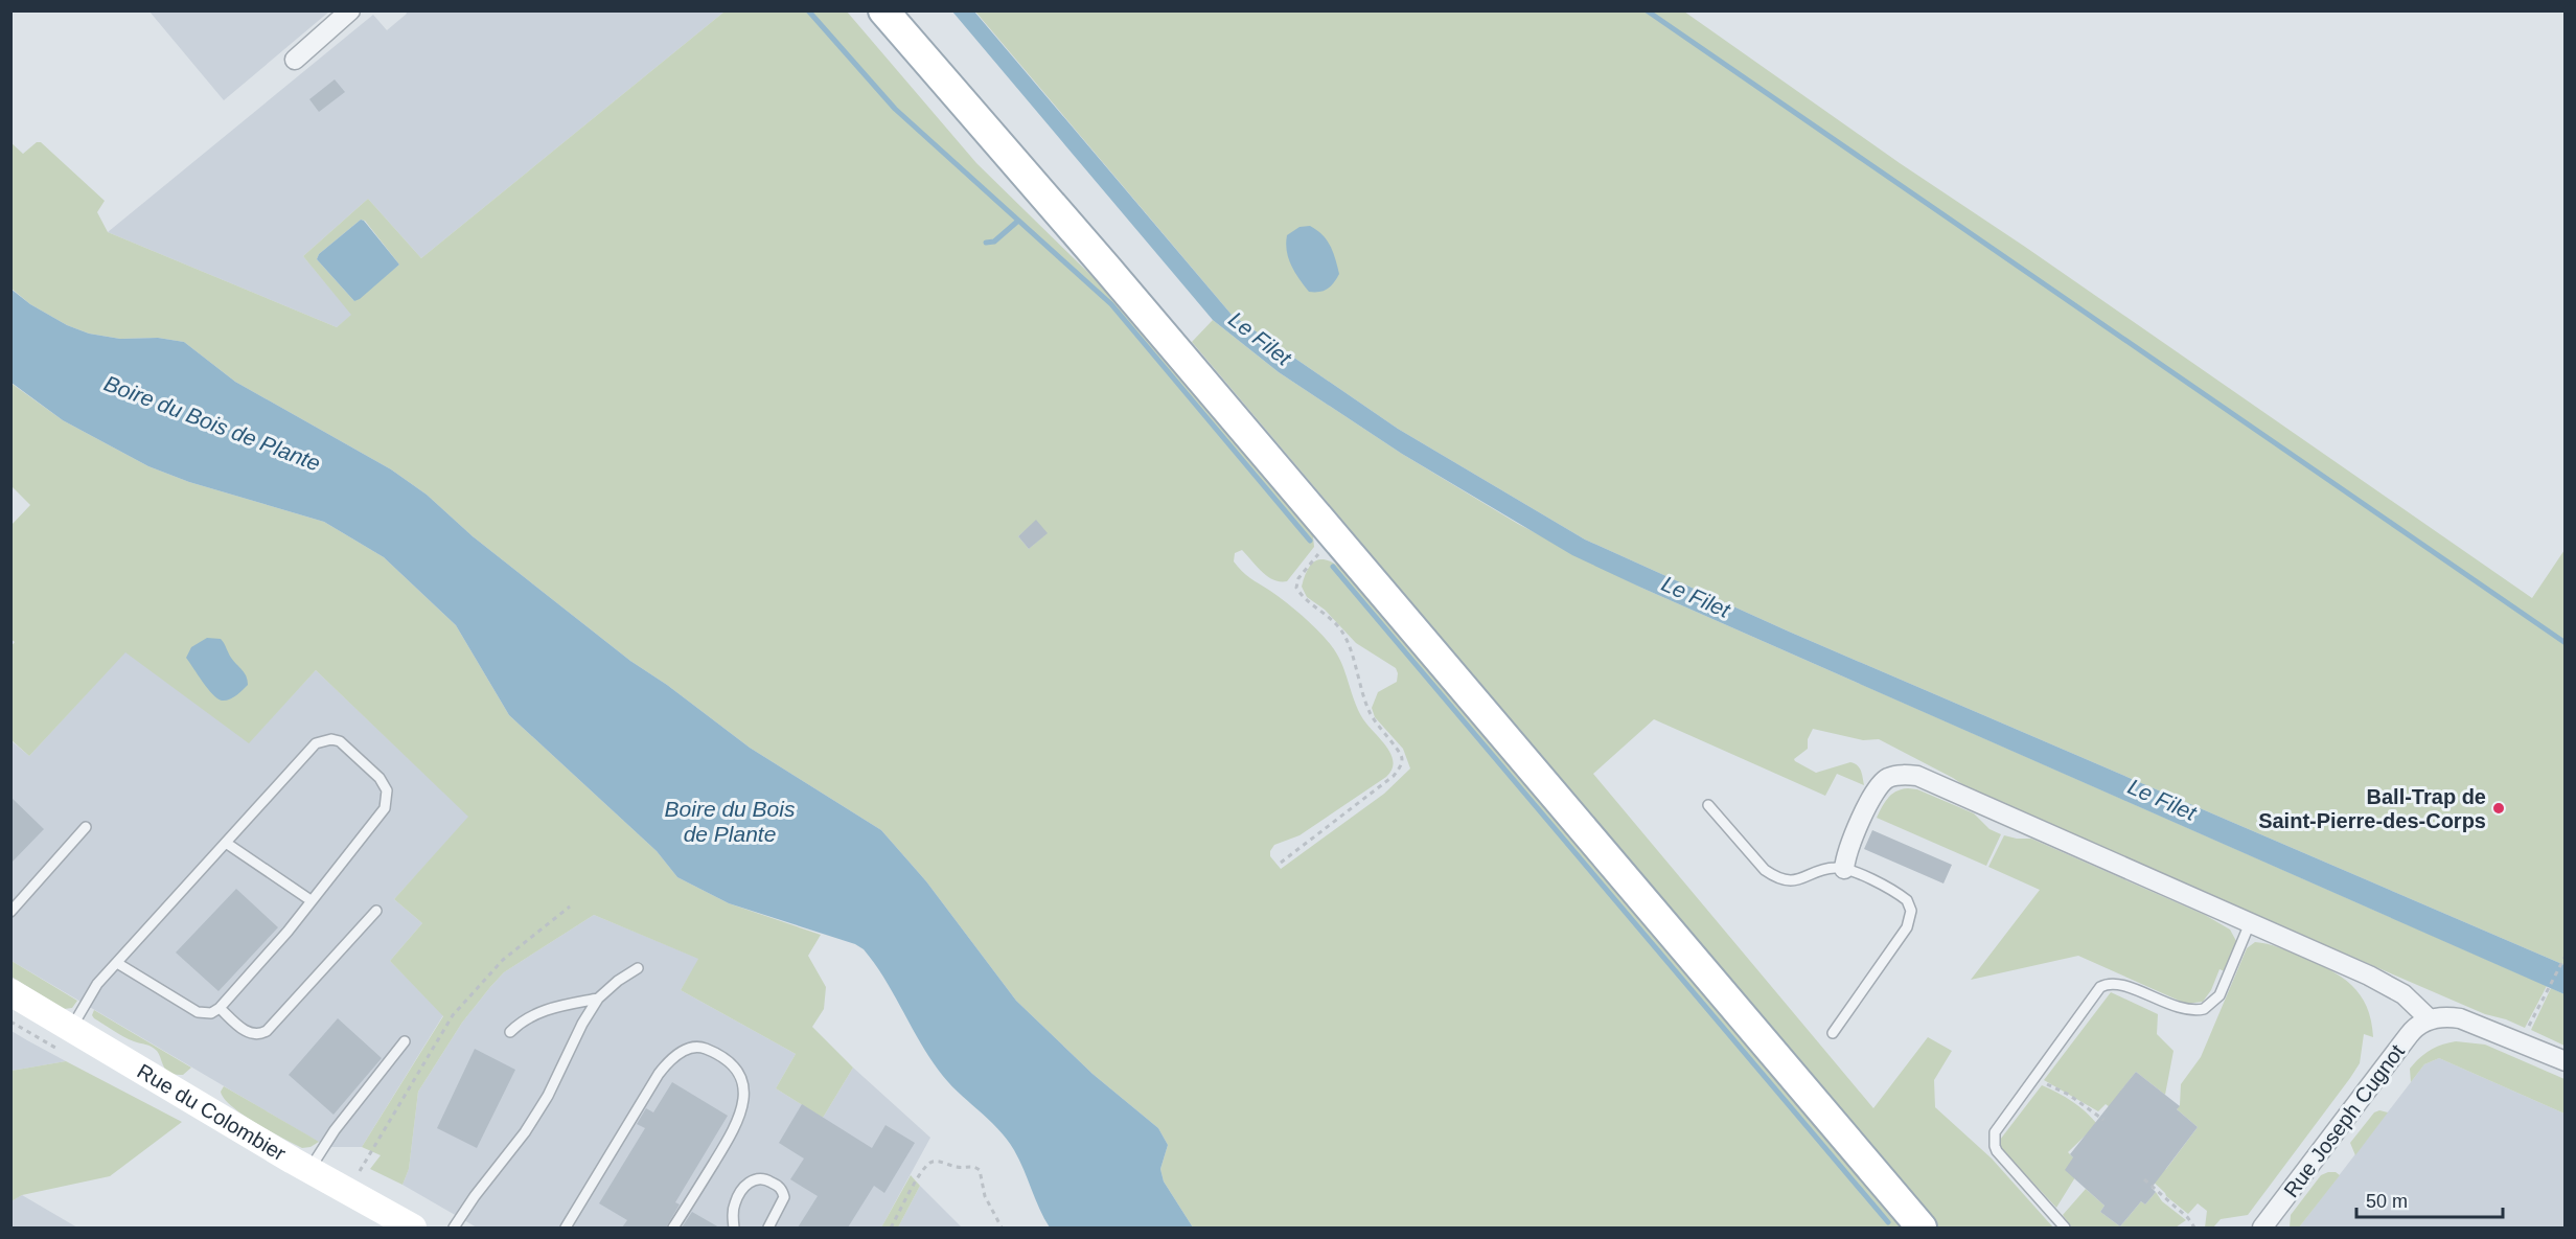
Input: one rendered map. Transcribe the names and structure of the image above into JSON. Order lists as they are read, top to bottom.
{
  "streets": {
    "main road": ["Rue du Colombier"],
    "street": ["Rue Joseph Cugnot"]
  },
  "water": ["Le Filet", "Boire du Bois de Plante"],
  "places": ["Ball-Trap de Saint-Pierre-des-Corps"],
  "scale_bar": "50 m"
}
